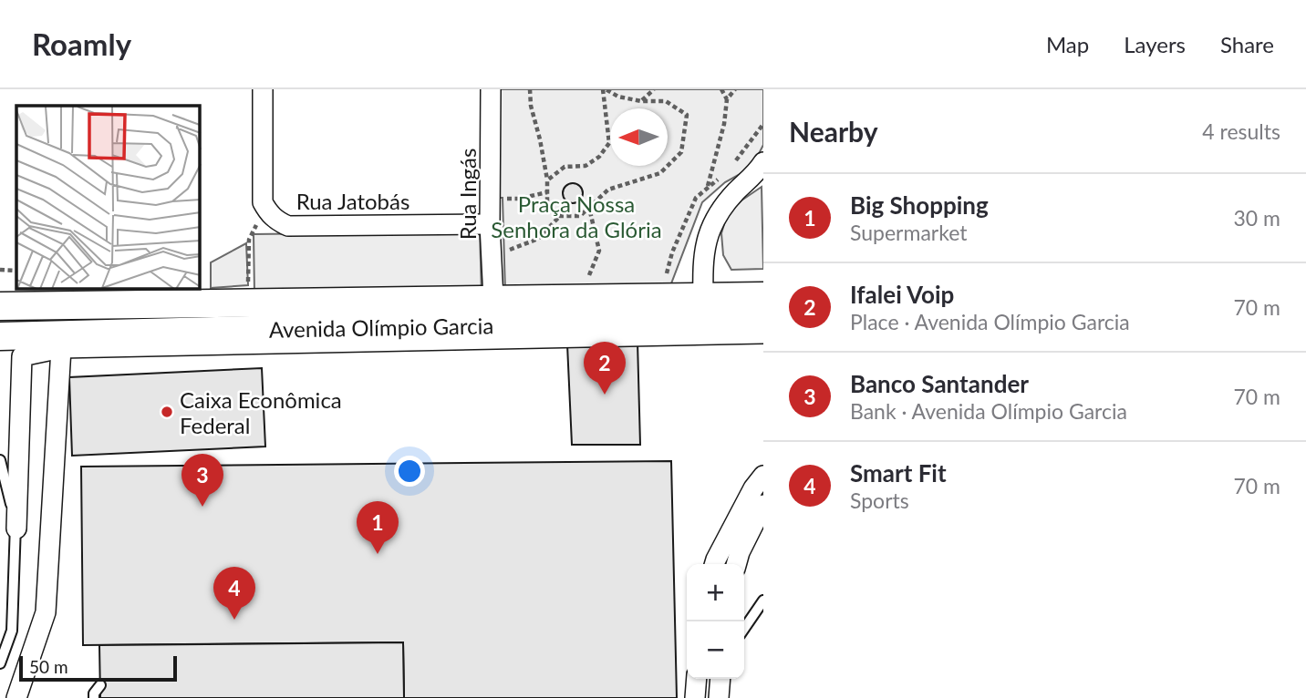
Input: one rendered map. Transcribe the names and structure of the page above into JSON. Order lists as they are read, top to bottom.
{
  "streets": {
    "street": ["Rua Ingás", "Rua Jatobás", "Avenida Olímpio Garcia"]
  },
  "crossings": [
    ["Rua Ingás", "Rua Jatobás"]
  ],
  "parks": ["Praça Nossa Senhora da Glória"],
  "places": ["Caixa Econômica Federal"],
  "scale_bar": "50 m",
  "north": "left",
  "page": {
    "header": "Roamly",
    "nav": ["Map", "Layers", "Share"],
    "heading": ["Nearby", "4 results"],
    "list": [
      {
        "mark": "1",
        "name": "Big Shopping",
        "note": "Supermarket",
        "value": "30 m"
      },
      {
        "mark": "2",
        "name": "Ifalei Voip",
        "note": "Place · Avenida Olímpio Garcia",
        "value": "70 m"
      },
      {
        "mark": "3",
        "name": "Banco Santander",
        "note": "Bank · Avenida Olímpio Garcia",
        "value": "70 m"
      },
      {
        "mark": "4",
        "name": "Smart Fit",
        "note": "Sports",
        "value": "70 m"
      }
    ],
    "pins": [
      "2",
      "3",
      "1",
      "4"
    ],
    "map_buttons": ["+", "−"],
    "scale": "50 m"
  }
}
